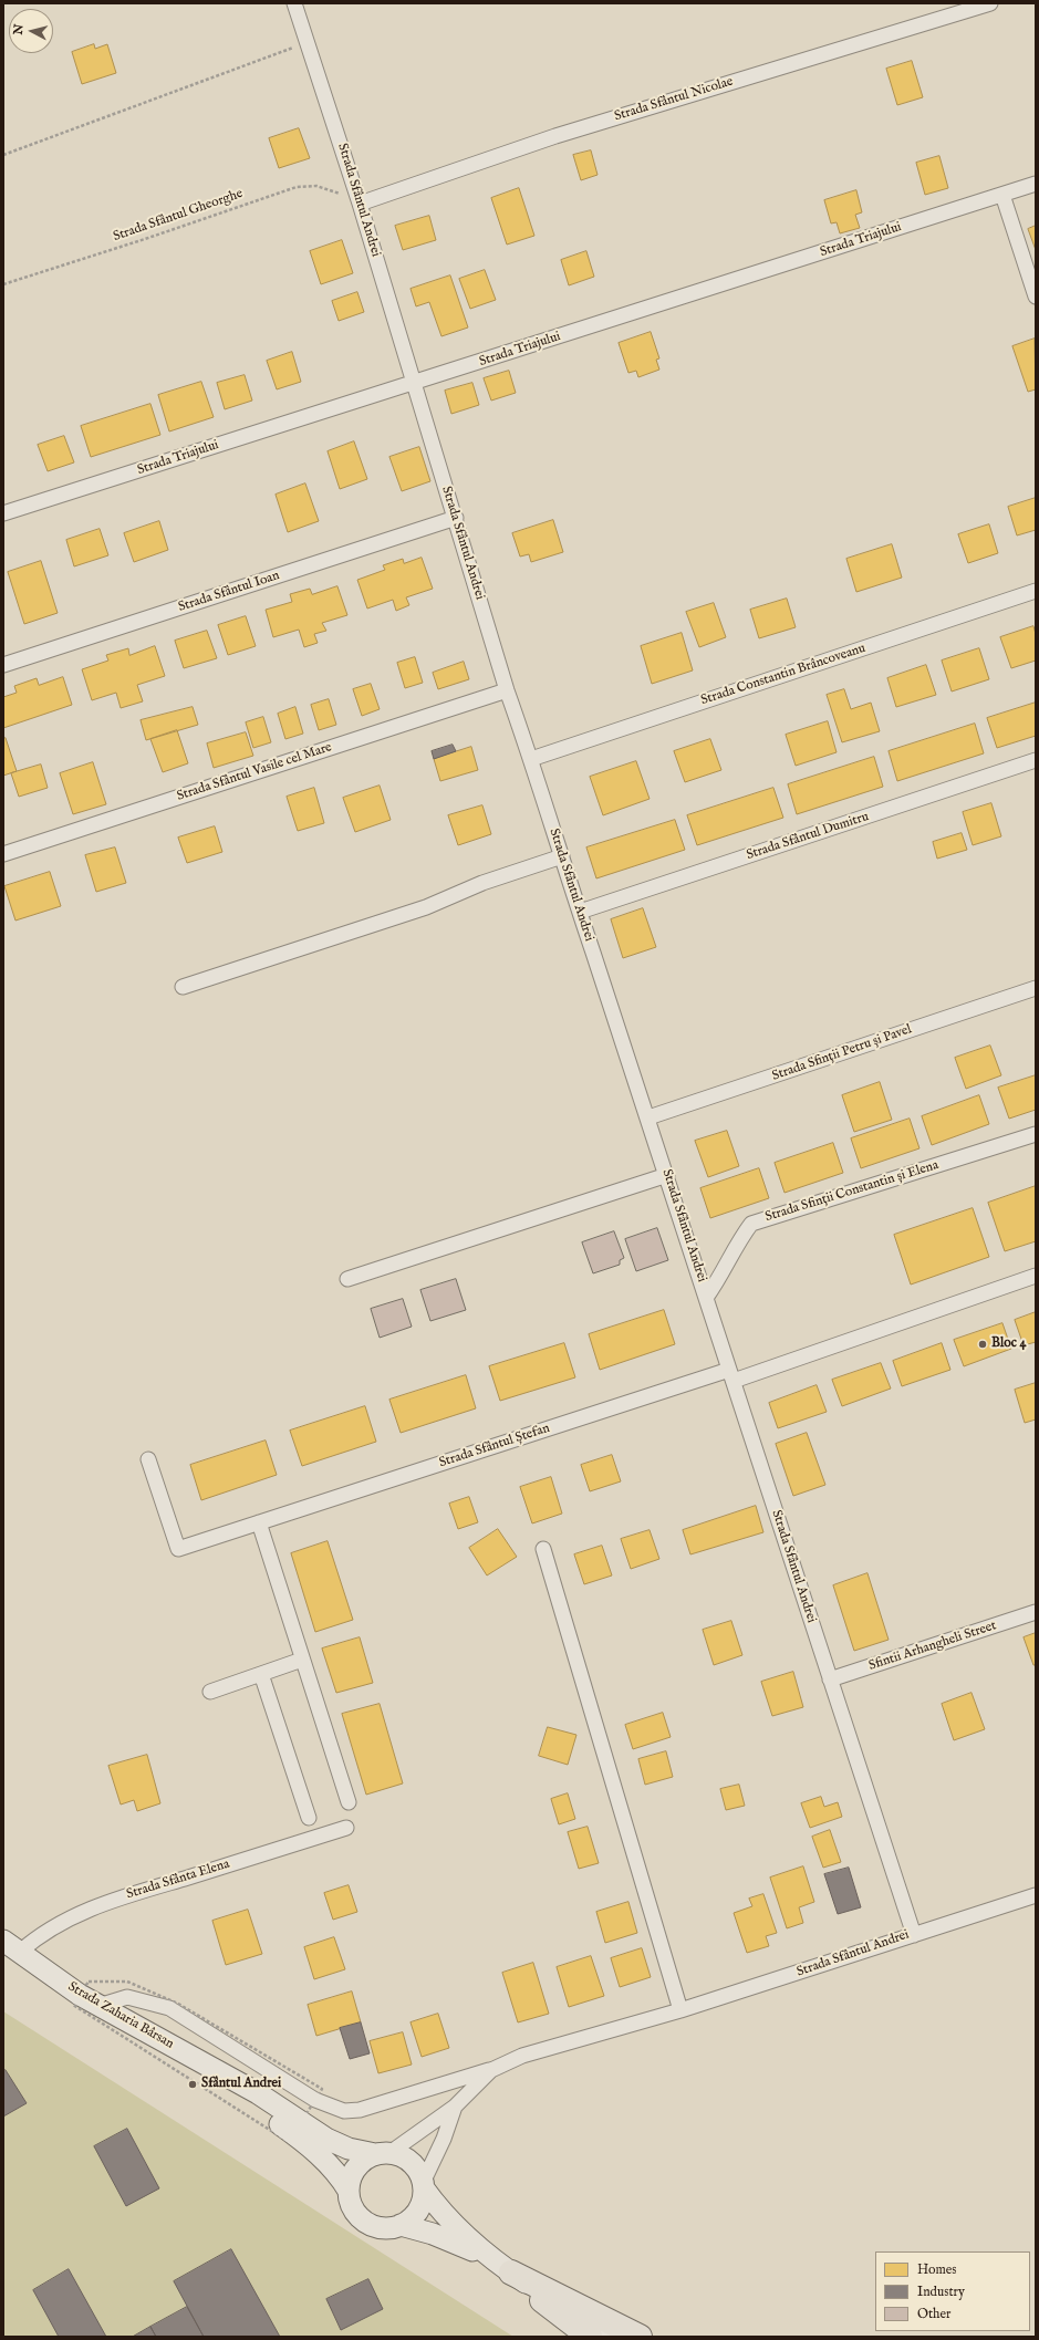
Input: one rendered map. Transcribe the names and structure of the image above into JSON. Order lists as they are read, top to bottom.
{
  "streets": {
    "main road": ["Strada Zaharia Bârsan"],
    "street": [
      "Strada Sfântul Nicolae",
      "Strada Sfântul Andrei",
      "Strada Triajului",
      "Strada Sfântul Ioan",
      "Strada Constantin Brâncoveanu",
      "Strada Sfântul Vasile cel Mare",
      "Strada Sfântul Dumitru",
      "Strada Sfinții Petru și Pavel",
      "Strada Sfinții Constantin și Elena",
      "Strada Sfântul Ștefan",
      "Sfintii Arhangheli Street",
      "Strada Sfânta Elena"
    ],
    "path": ["Strada Sfântul Gheorghe"]
  },
  "crossings": [
    ["Strada Sfântul Nicolae", "Strada Sfântul Andrei"],
    ["Strada Sfântul Nicolae", "Strada Sfântul Gheorghe"],
    ["Strada Sfântul Andrei", "Strada Sfântul Gheorghe"],
    ["Strada Sfântul Andrei", "Strada Triajului"],
    ["Strada Sfântul Andrei", "Strada Sfântul Ioan"],
    ["Strada Sfântul Andrei", "Strada Constantin Brâncoveanu"],
    ["Strada Sfântul Andrei", "Strada Sfântul Vasile cel Mare"],
    ["Strada Sfântul Andrei", "Strada Sfântul Dumitru"],
    ["Strada Sfântul Andrei", "Strada Sfinții Petru și Pavel"],
    ["Strada Sfântul Andrei", "Strada Sfinții Constantin și Elena"],
    ["Strada Sfântul Andrei", "Strada Sfântul Ștefan"],
    ["Strada Sfântul Andrei", "Sfintii Arhangheli Street"],
    ["Strada Sfânta Elena", "Strada Zaharia Bârsan"]
  ],
  "places": ["Bloc 4", "Sfântul Andrei"],
  "legend": ["Homes", "Industry", "Other"],
  "north": "left"
}
